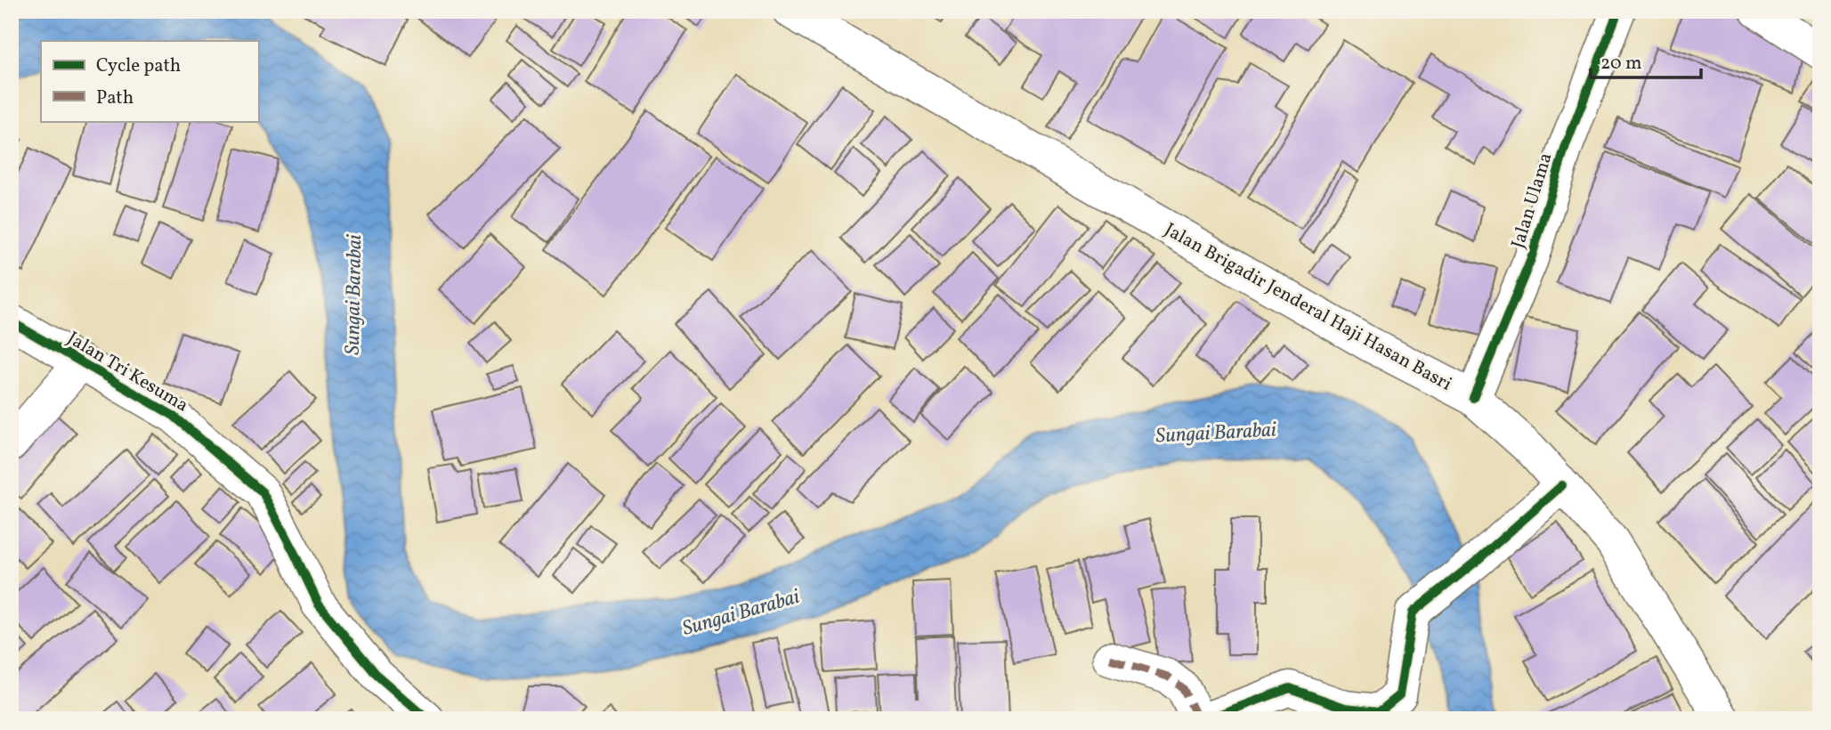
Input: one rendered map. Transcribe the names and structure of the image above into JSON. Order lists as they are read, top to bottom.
{
  "streets": {
    "street": ["Jalan Ulama", "Jalan Brigadir Jenderal Haji Hasan Basri", "Jalan Tri Kesuma"]
  },
  "crossings": [
    ["Jalan Ulama", "Jalan Brigadir Jenderal Haji Hasan Basri"]
  ],
  "water": ["Sungai Barabai"],
  "legend": ["Cycle path", "Path"],
  "scale_bar": "20 m"
}
